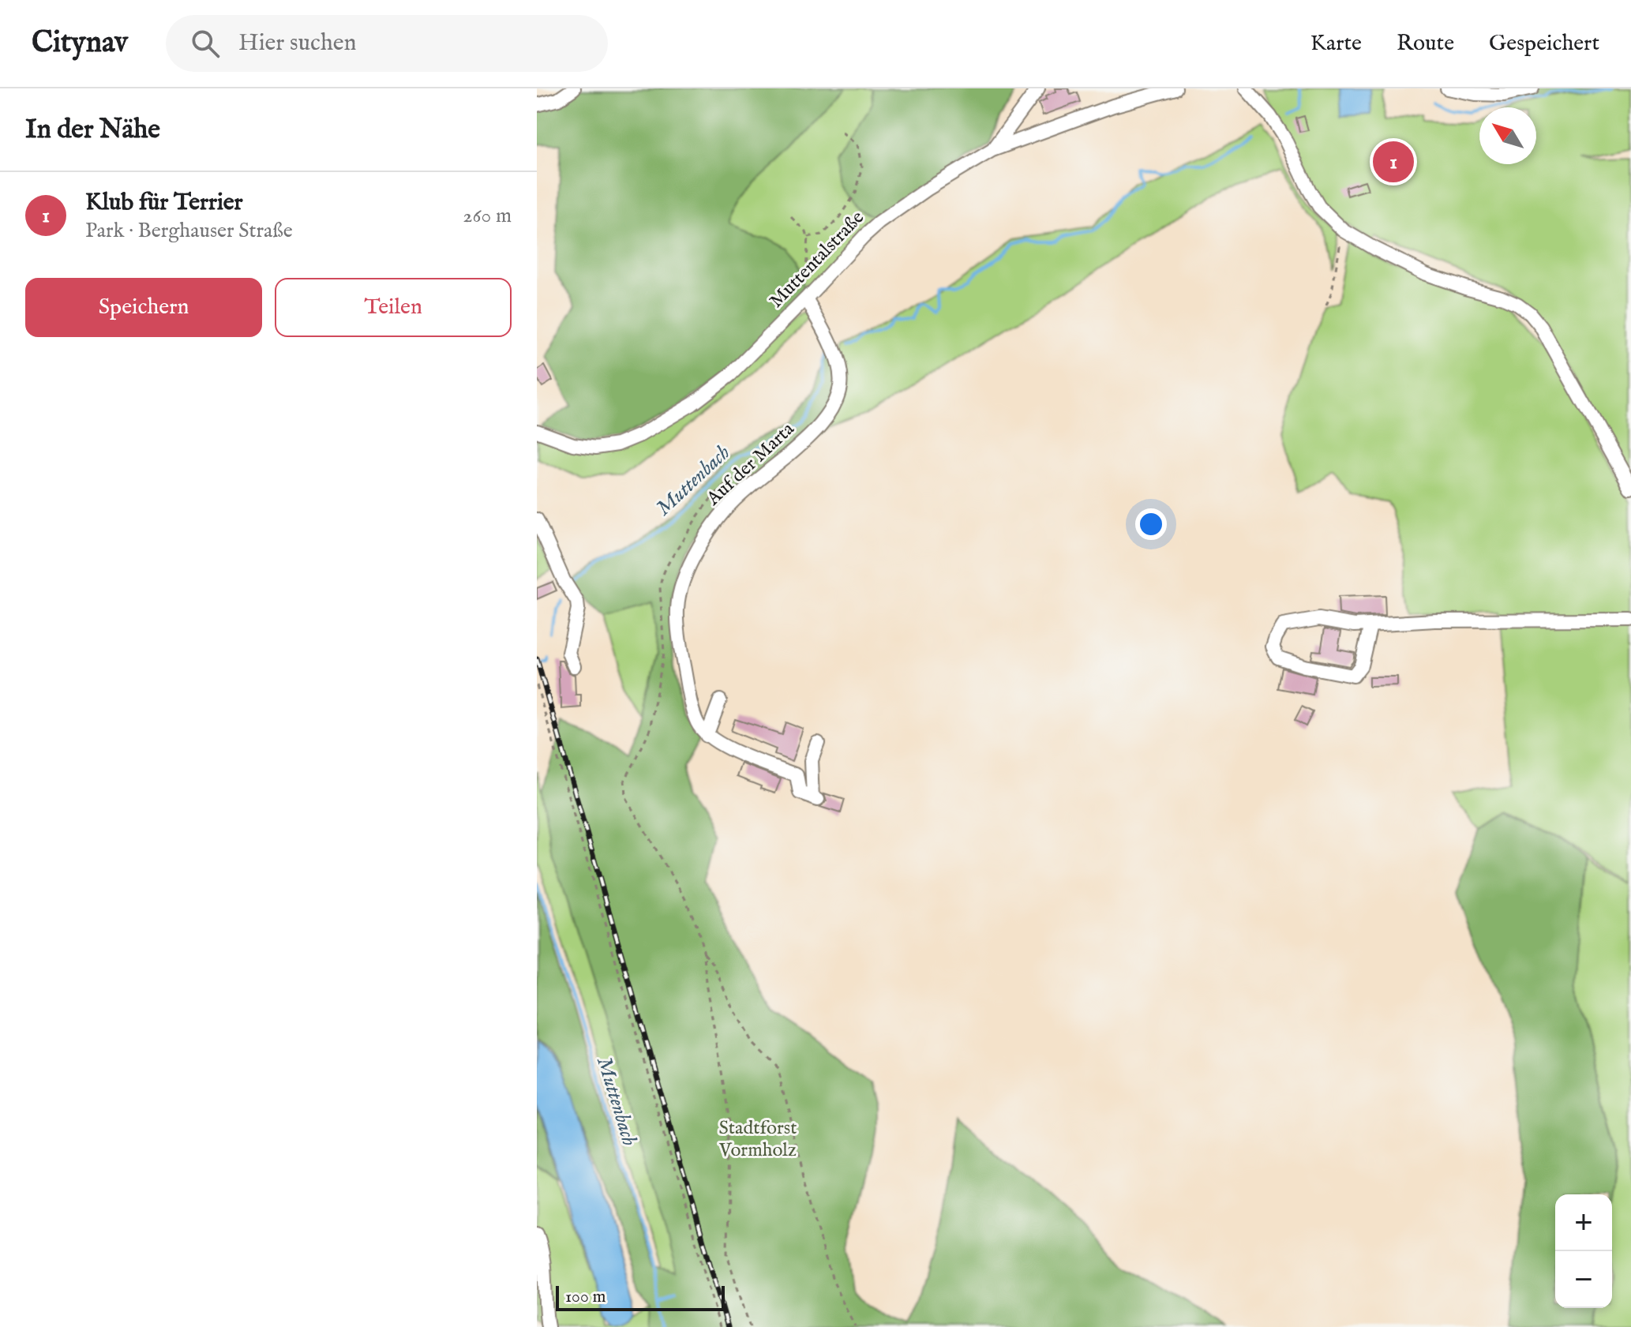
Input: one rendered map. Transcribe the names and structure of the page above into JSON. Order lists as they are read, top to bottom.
{
  "streets": {
    "street": ["Muttentalstraße", "Auf der Marta"]
  },
  "crossings": [
    ["Muttentalstraße", "Auf der Marta"]
  ],
  "water": ["Muttenbach"],
  "parks": ["Stadtforst Vormholz"],
  "scale_bar": "100 m",
  "north": "top left",
  "page": {
    "header": "Citynav",
    "search": "Hier suchen",
    "nav": ["Karte", "Route", "Gespeichert"],
    "heading": "In der Nähe",
    "pins": "1",
    "list": [
      {
        "mark": "1",
        "name": "Klub für Terrier",
        "note": "Park · Berghauser Straße",
        "value": "260 m"
      }
    ],
    "buttons": ["Speichern", "Teilen"],
    "map_buttons": ["+", "−"],
    "scale": "100 m"
  }
}
